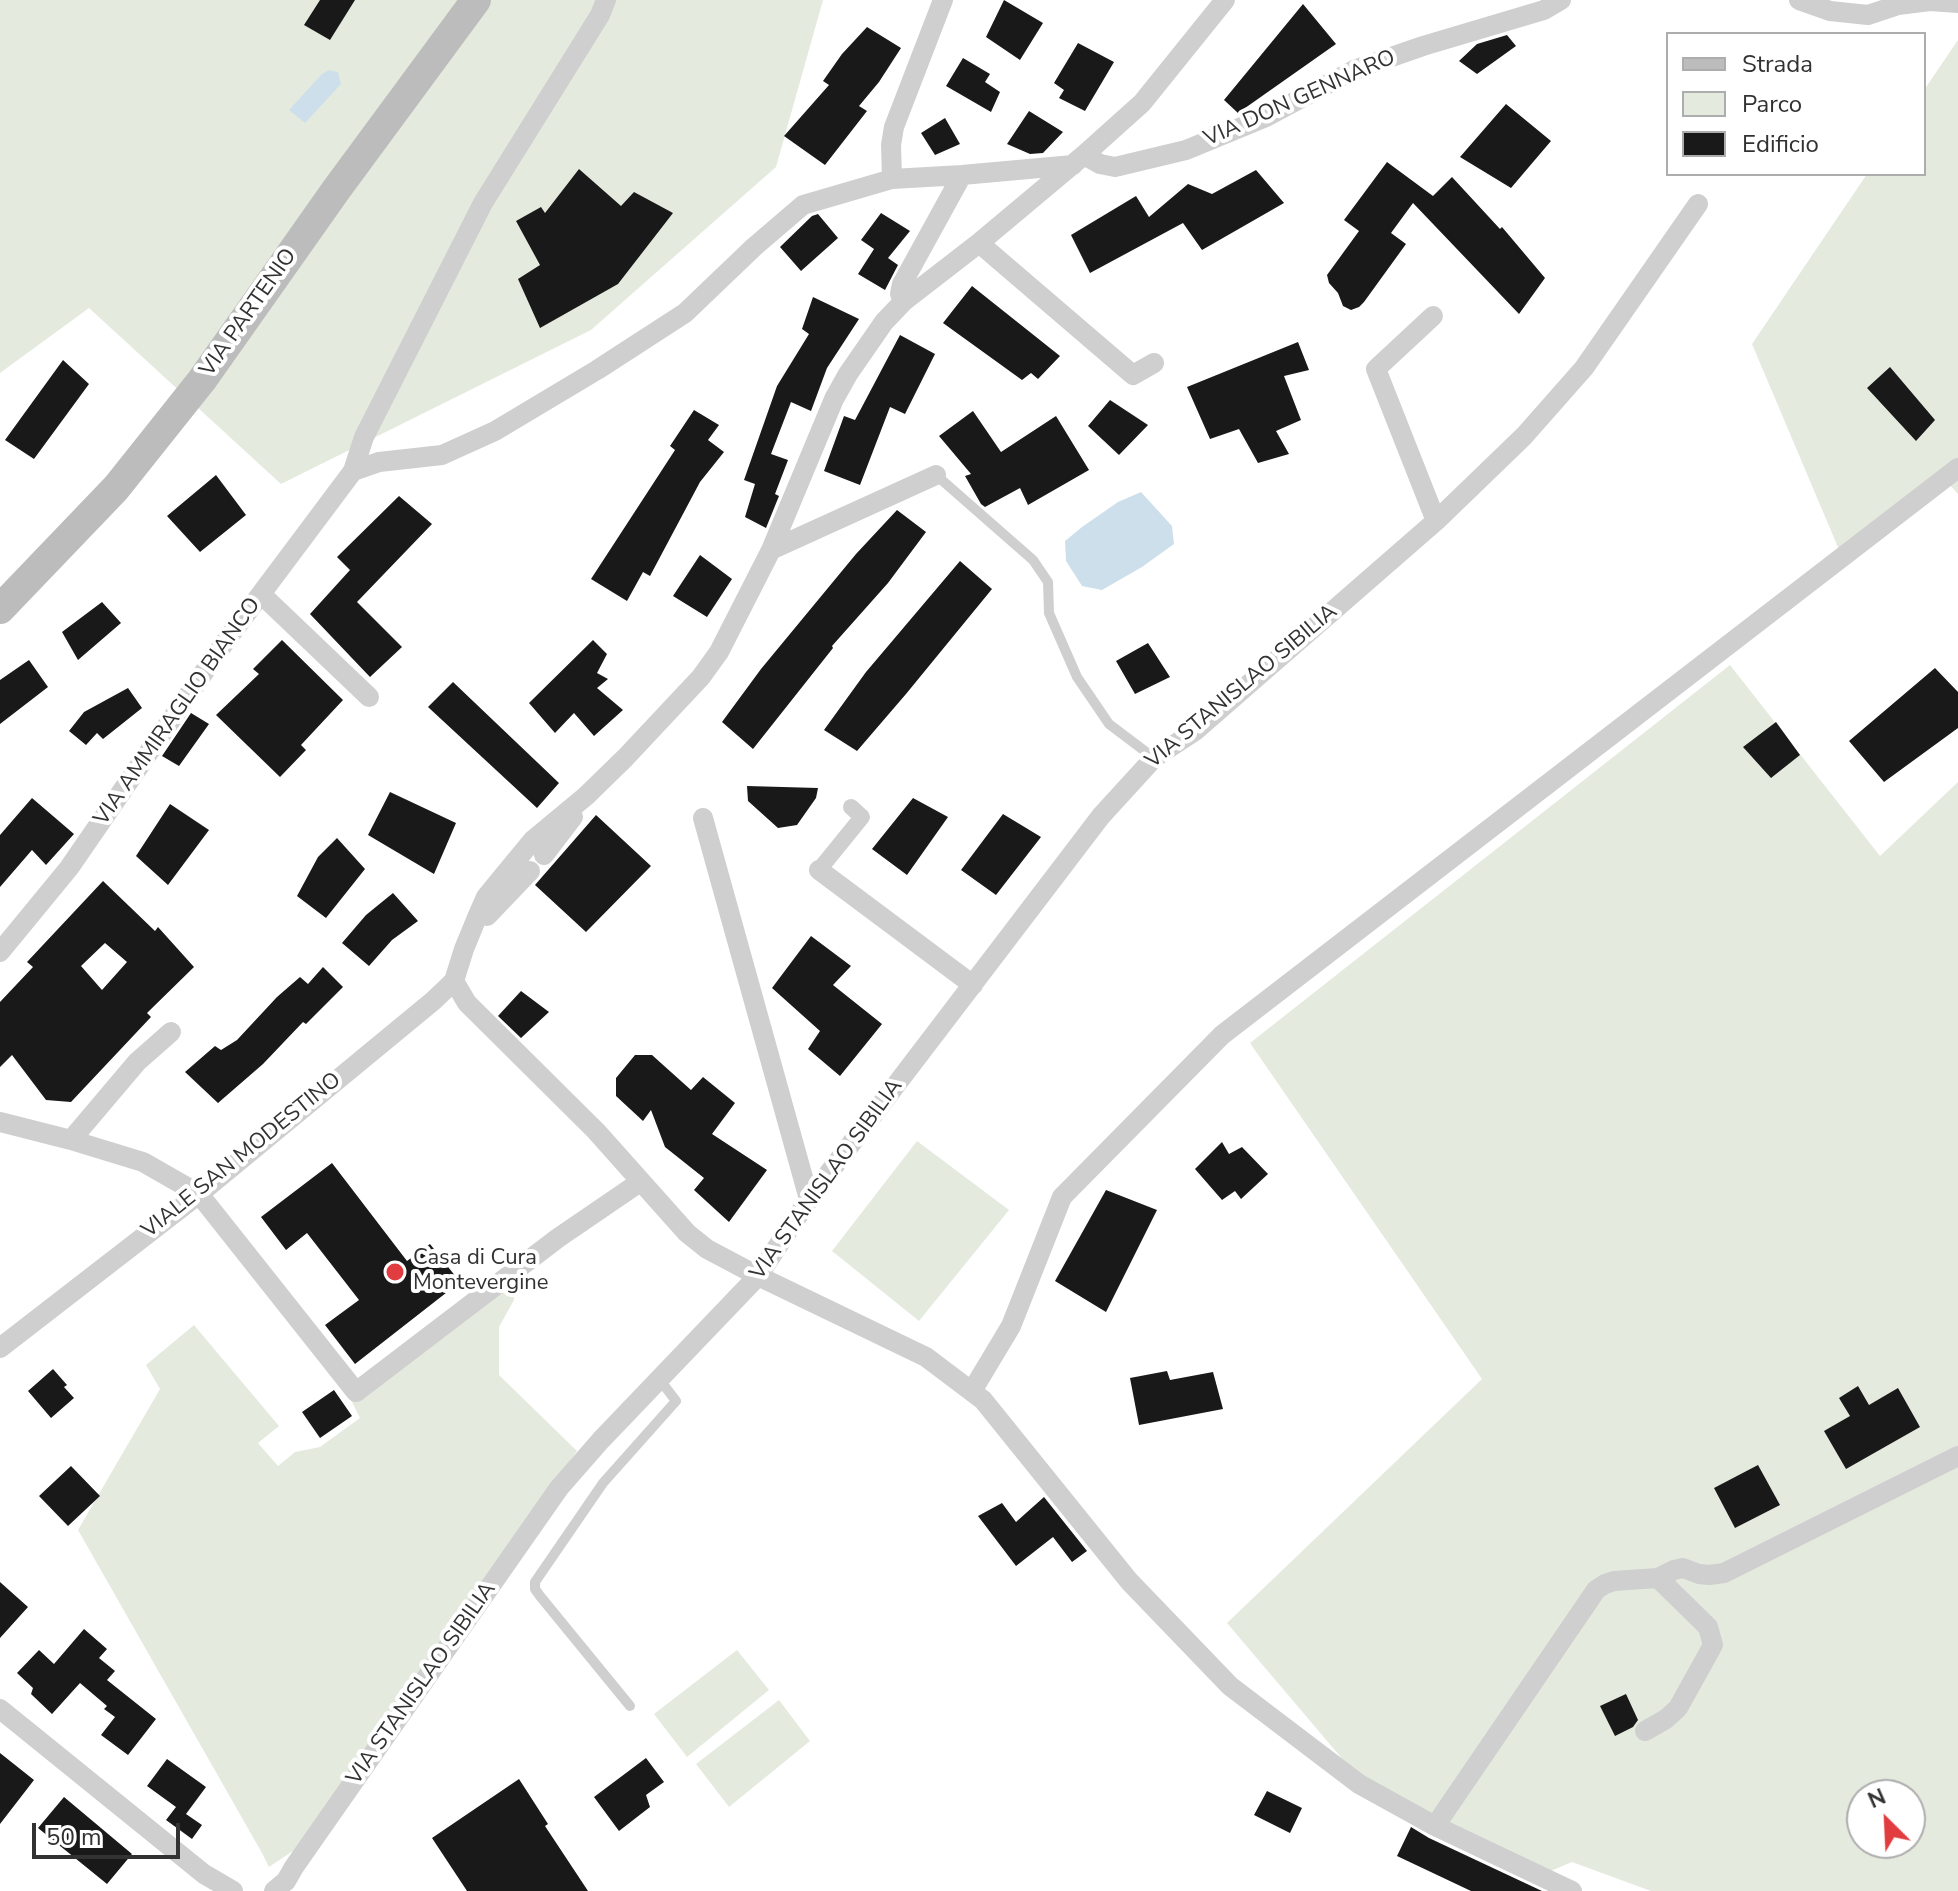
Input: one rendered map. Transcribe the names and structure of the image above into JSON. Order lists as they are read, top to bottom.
{
  "streets": {
    "main road": ["VIA PARTENIO"],
    "street": [
      "VIA DON GENNARO",
      "VIA STANISLAO SIBILIA",
      "VIA AMMIRAGLIO BIANCO",
      "VIALE SAN MODESTINO"
    ]
  },
  "places": ["Casa di Cura Montevergine"],
  "legend": ["Strada", "Parco", "Edificio"],
  "scale_bar": "50 m",
  "north": "top left"
}
